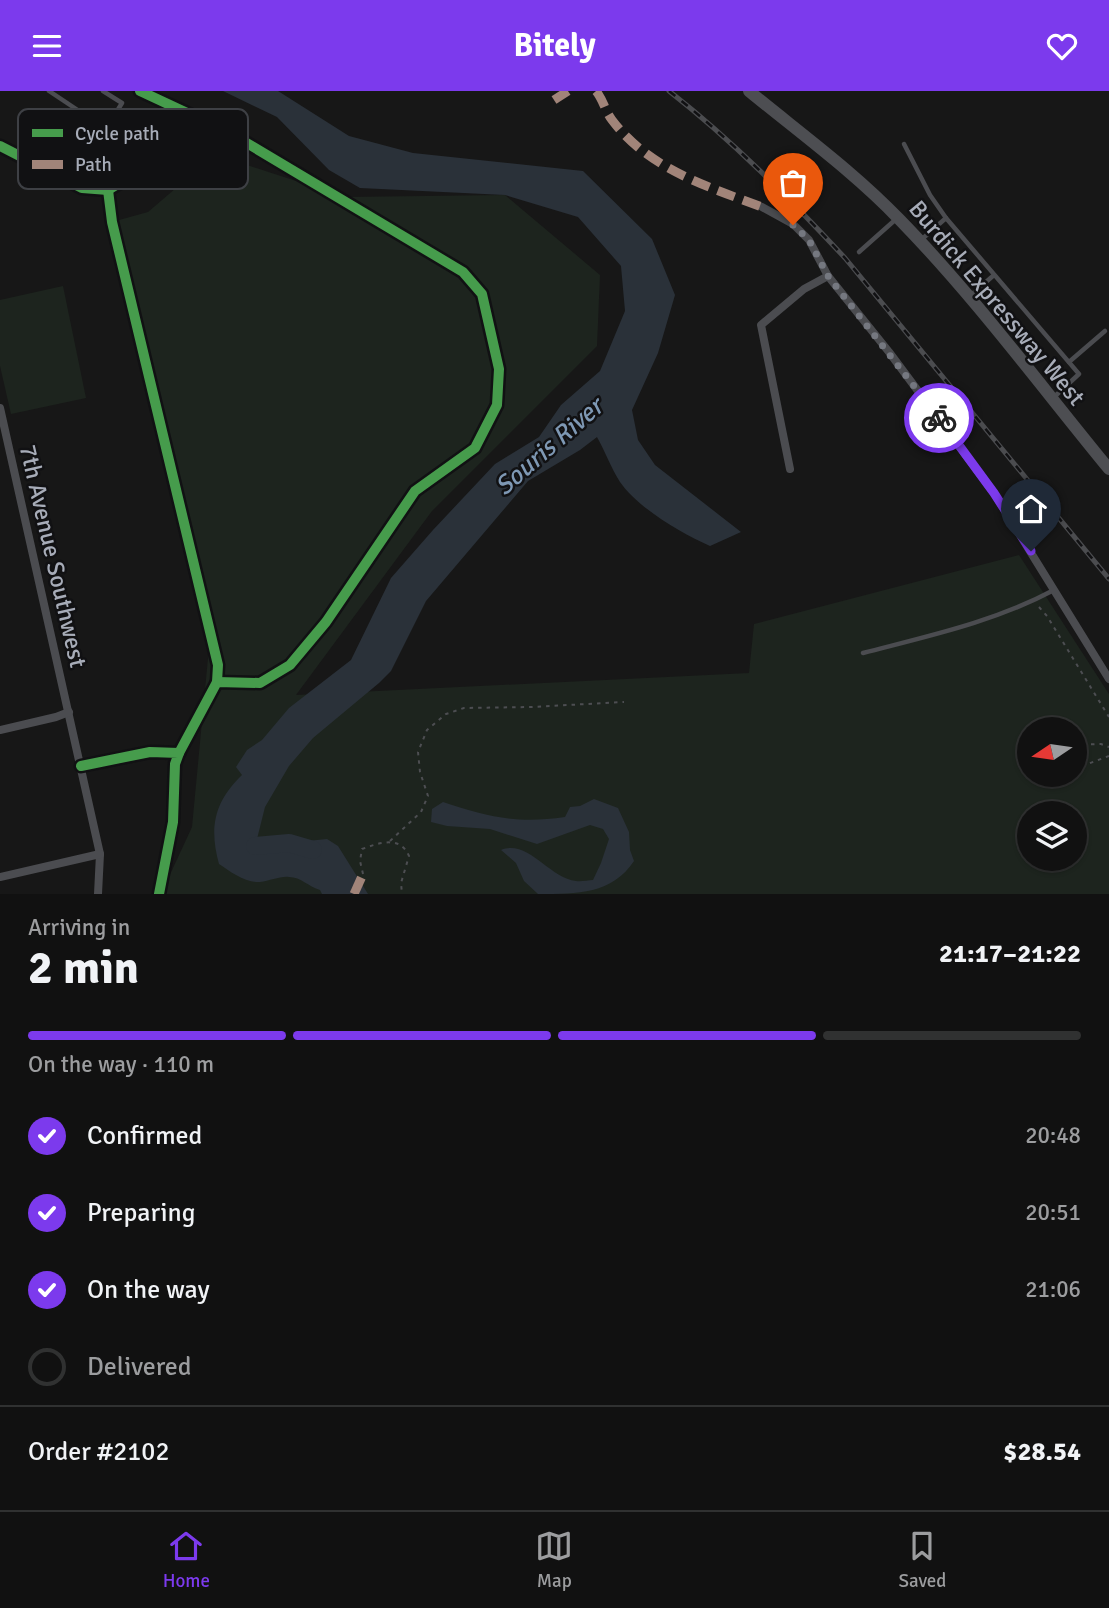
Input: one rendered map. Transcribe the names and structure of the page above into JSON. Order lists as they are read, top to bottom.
{
  "streets": {
    "main road": ["Burdick Expressway West"],
    "street": ["7th Avenue Southwest"]
  },
  "water": ["Souris River"],
  "legend": ["Cycle path", "Path"],
  "north": "left",
  "page": {
    "header": "Bitely",
    "heading": ["2 min", "Arriving in", "21:17–21:22"],
    "panel": ["Order #2102", "$28.54"],
    "bar": "On the way · 110 m",
    "list": [
      ["Confirmed", "20:48"],
      ["Preparing", "20:51"],
      ["On the way", "21:06"],
      "Delivered"
    ],
    "tabs": ["Home", "Map", "Saved"]
  }
}
